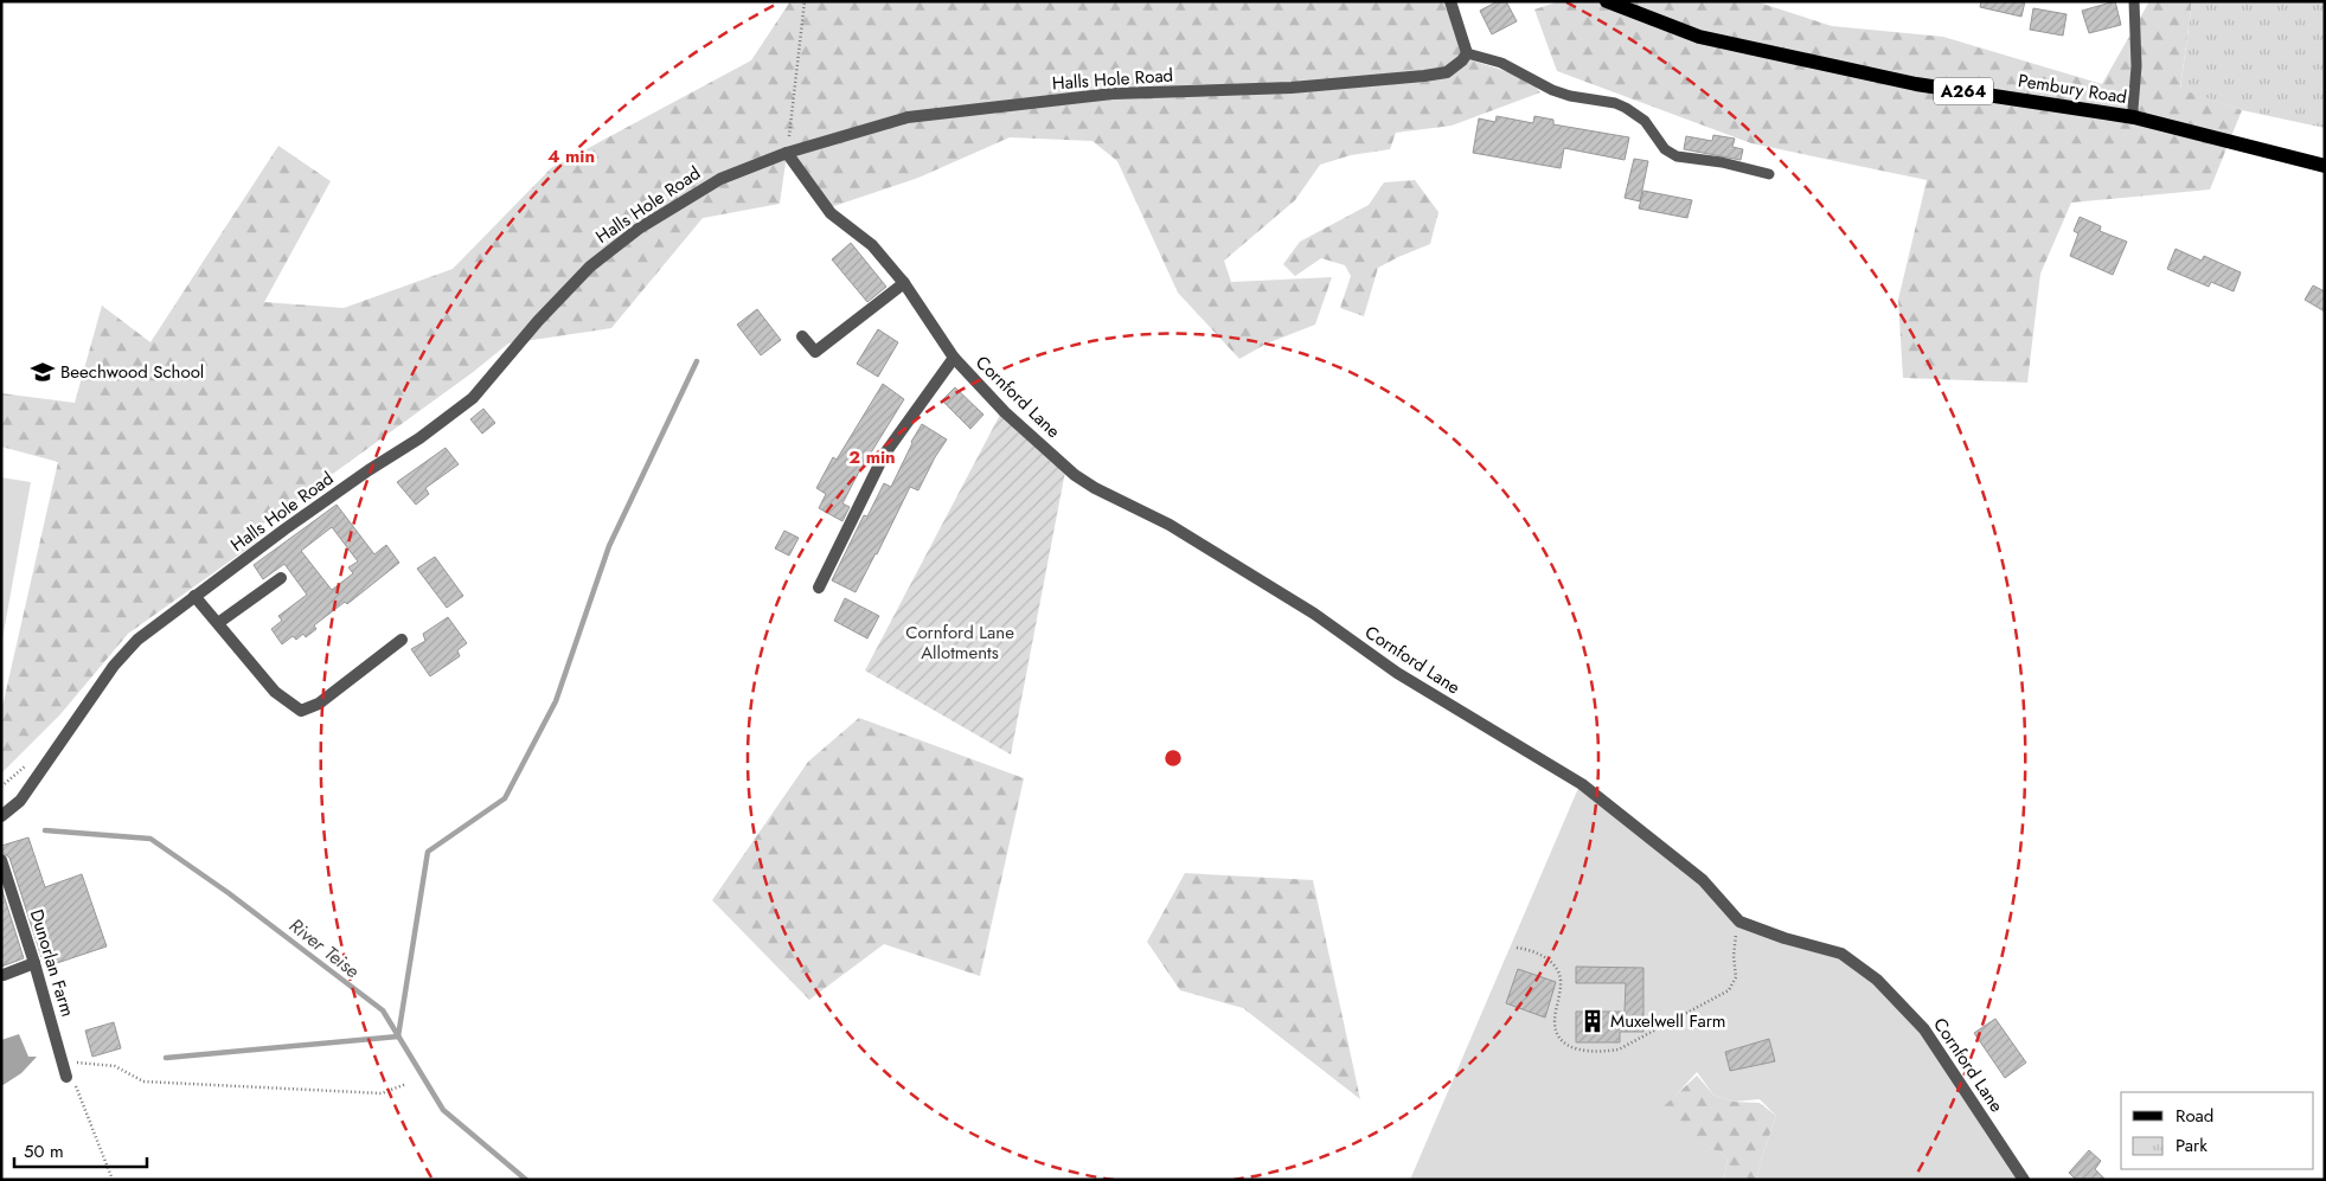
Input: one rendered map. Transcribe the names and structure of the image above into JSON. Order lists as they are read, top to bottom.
{
  "streets": {
    "main road": ["Pembury Road", "A264"],
    "street": ["Halls Hole Road", "Cornford Lane", "Dunorlan Farm"]
  },
  "crossings": [
    ["Halls Hole Road", "Cornford Lane"]
  ],
  "water": ["River Teise"],
  "parks": ["Cornford Lane Allotments"],
  "places": {
    "school or university": ["Beechwood School"],
    "building": ["Muxelwell Farm"]
  },
  "legend": ["Road", "Park"],
  "scale_bar": "50 m",
  "rings": ["4 min", "2 min"]
}
